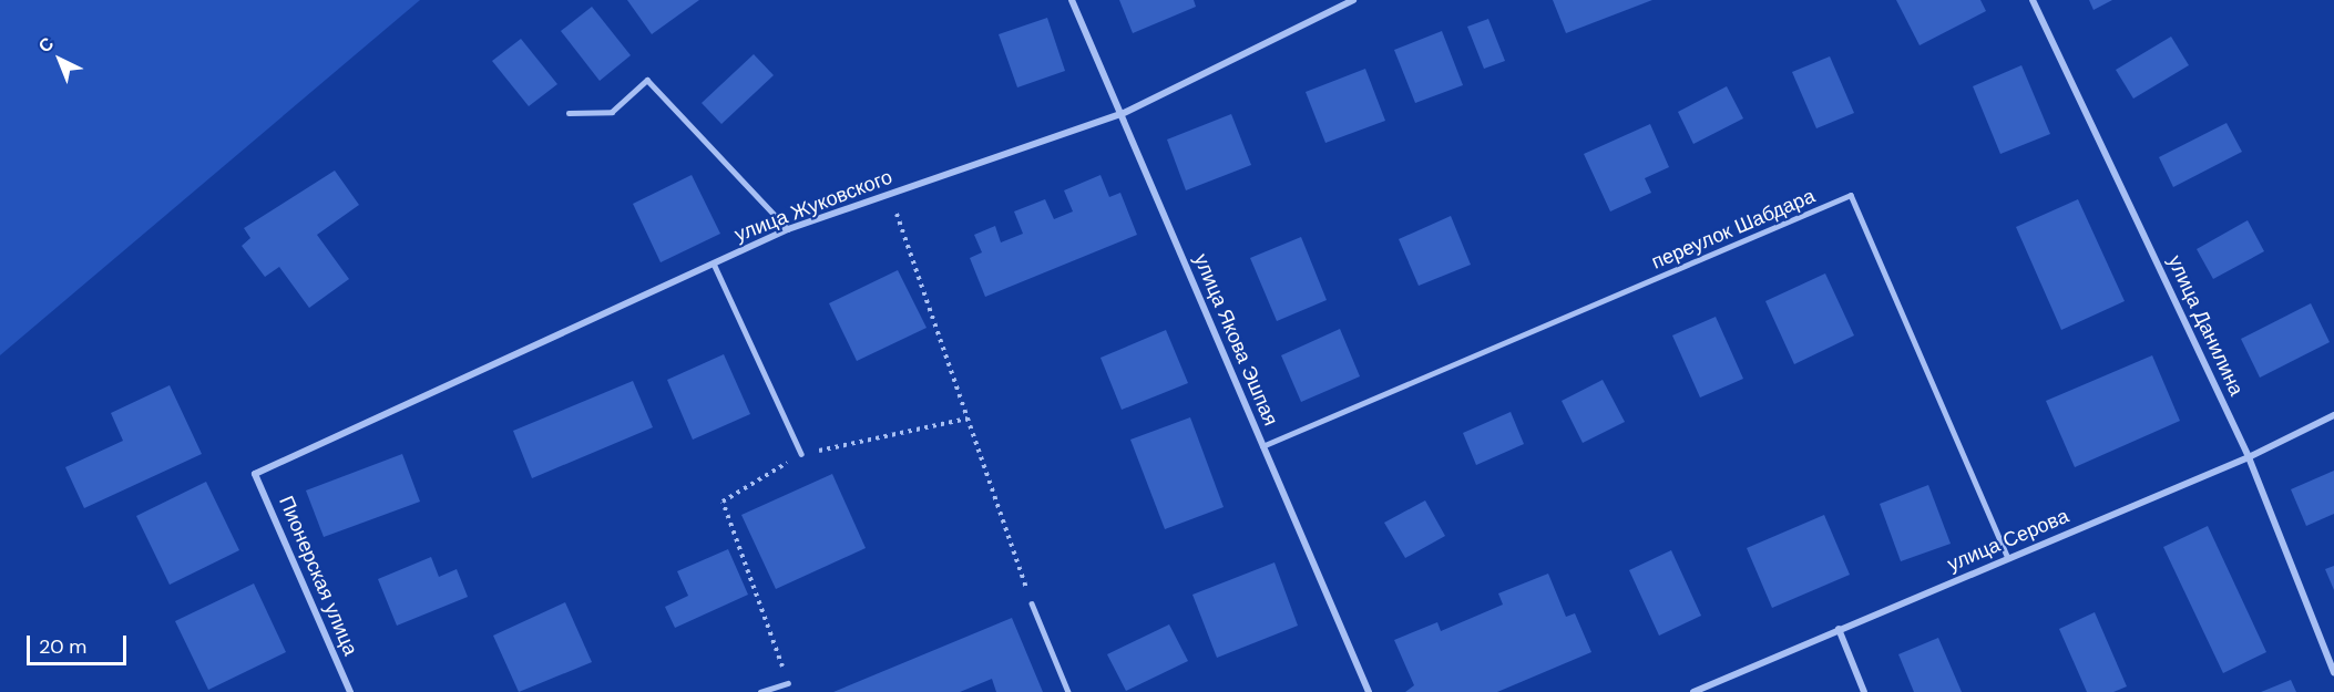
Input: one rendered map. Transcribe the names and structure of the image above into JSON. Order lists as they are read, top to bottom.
{
  "streets": {
    "street": [
      "улица Жуковского",
      "улица Данилина",
      "улица Якова Эшпая",
      "улица Серова",
      "Пионерская улица"
    ],
    "lane": ["переулок Шабдара"]
  },
  "crossings": [
    ["улица Жуковского", "улица Якова Эшпая"],
    ["улица Жуковского", "Пионерская улица"],
    ["переулок Шабдара", "улица Якова Эшпая"],
    ["переулок Шабдара", "улица Серова"],
    ["улица Данилина", "улица Серова"]
  ],
  "scale_bar": "20 m",
  "north": "top left"
}
